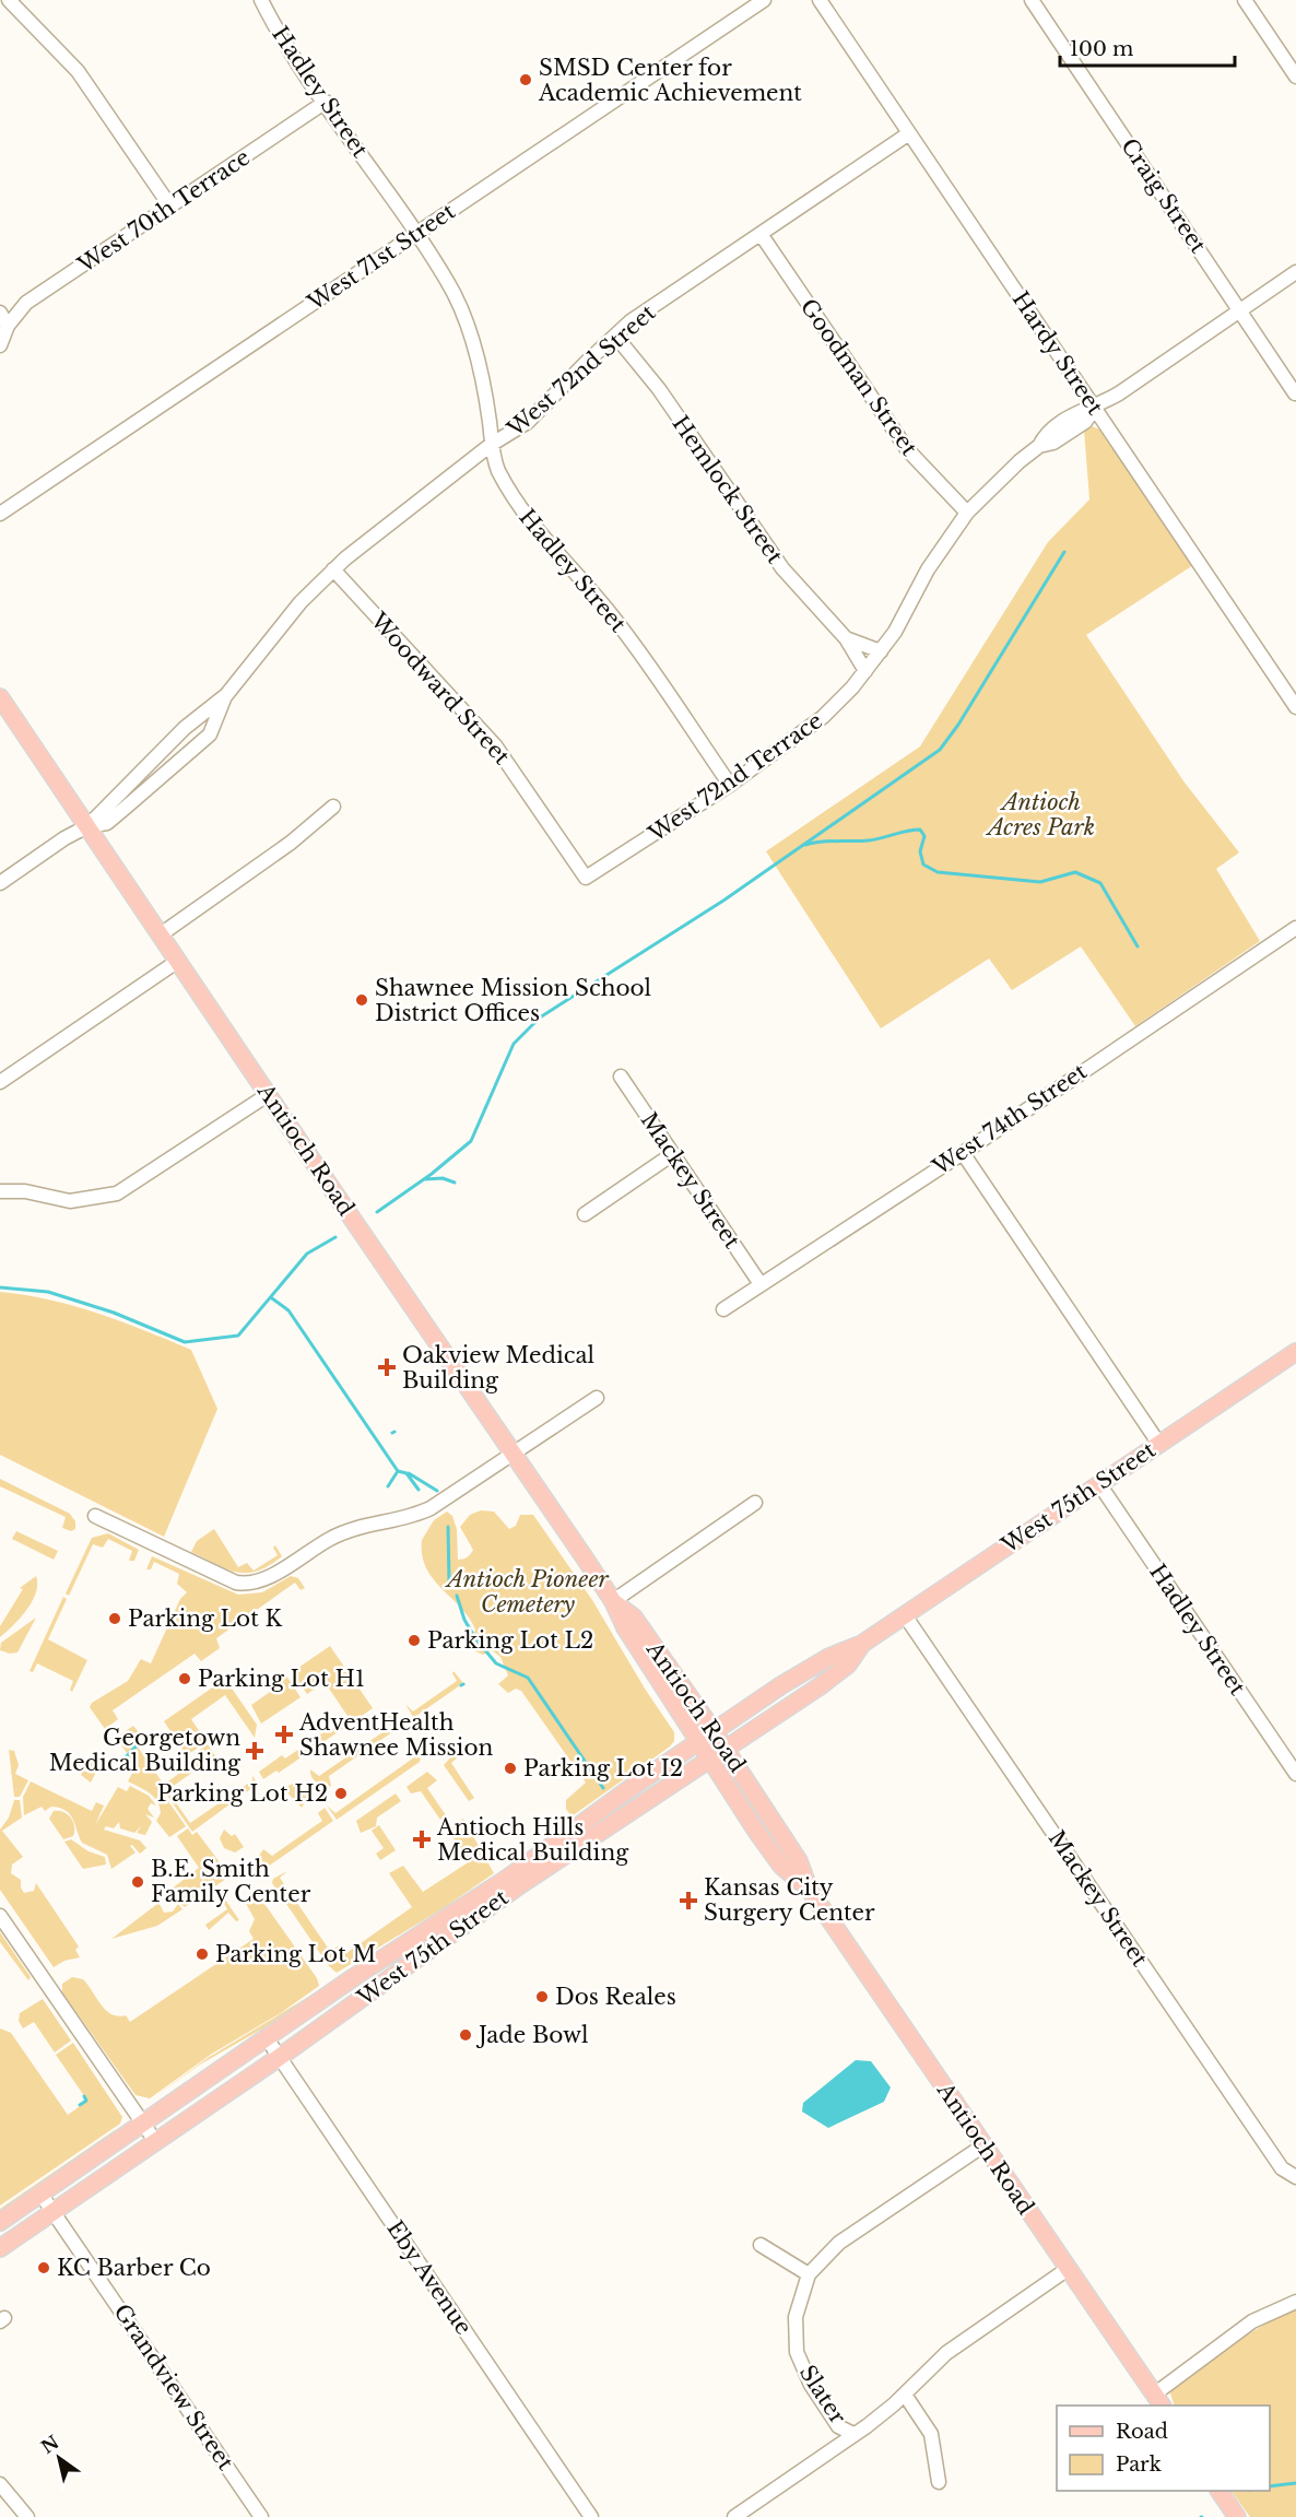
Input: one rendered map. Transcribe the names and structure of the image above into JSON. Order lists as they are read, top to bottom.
{
  "streets": {
    "main road": ["Antioch Road", "West 75th Street"],
    "street": [
      "Hadley Street",
      "Craig Street",
      "West 70th Terrace",
      "West 71st Street",
      "Hardy Street",
      "West 72nd Street",
      "Goodman Street",
      "Hemlock Street",
      "Woodward Street",
      "West 72nd Terrace",
      "West 74th Street",
      "Mackey Street",
      "Eby Avenue",
      "Grandview Street",
      "Slater"
    ]
  },
  "crossings": [
    ["Hadley Street", "West 70th Terrace"],
    ["Hadley Street", "West 71st Street"],
    ["Hadley Street", "West 72nd Street"],
    ["Hadley Street", "West 72nd Terrace"],
    ["Hadley Street", "West 75th Street"],
    ["Craig Street", "West 72nd Terrace"],
    ["Hardy Street", "West 72nd Street"],
    ["Hardy Street", "West 72nd Terrace"],
    ["West 72nd Street", "Goodman Street"],
    ["West 72nd Street", "Hemlock Street"],
    ["West 72nd Street", "Woodward Street"],
    ["West 72nd Street", "Antioch Road"],
    ["Goodman Street", "West 72nd Terrace"],
    ["Hemlock Street", "West 72nd Terrace"],
    ["Woodward Street", "West 72nd Terrace"],
    ["West 74th Street", "Mackey Street"],
    ["Antioch Road", "West 75th Street"],
    ["Mackey Street", "West 75th Street"],
    ["West 75th Street", "Eby Avenue"],
    ["West 75th Street", "Grandview Street"]
  ],
  "parks": ["Antioch Acres Park", "Antioch Pioneer Cemetery"],
  "places": {
    "other": [
      "SMSD Center for Academic Achievement",
      "Shawnee Mission School District Offices",
      "Parking Lot K",
      "Parking Lot L2",
      "Parking Lot H1",
      "Parking Lot I2",
      "Parking Lot H2",
      "B.E. Smith Family Center",
      "Parking Lot M",
      "Dos Reales",
      "Jade Bowl",
      "KC Barber Co"
    ],
    "health": [
      "Oakview Medical Building",
      "AdventHealth Shawnee Mission",
      "Georgetown Medical Building",
      "Antioch Hills Medical Building",
      "Kansas City Surgery Center"
    ]
  },
  "legend": ["Road", "Park"],
  "scale_bar": "100 m",
  "north": "top left"
}
